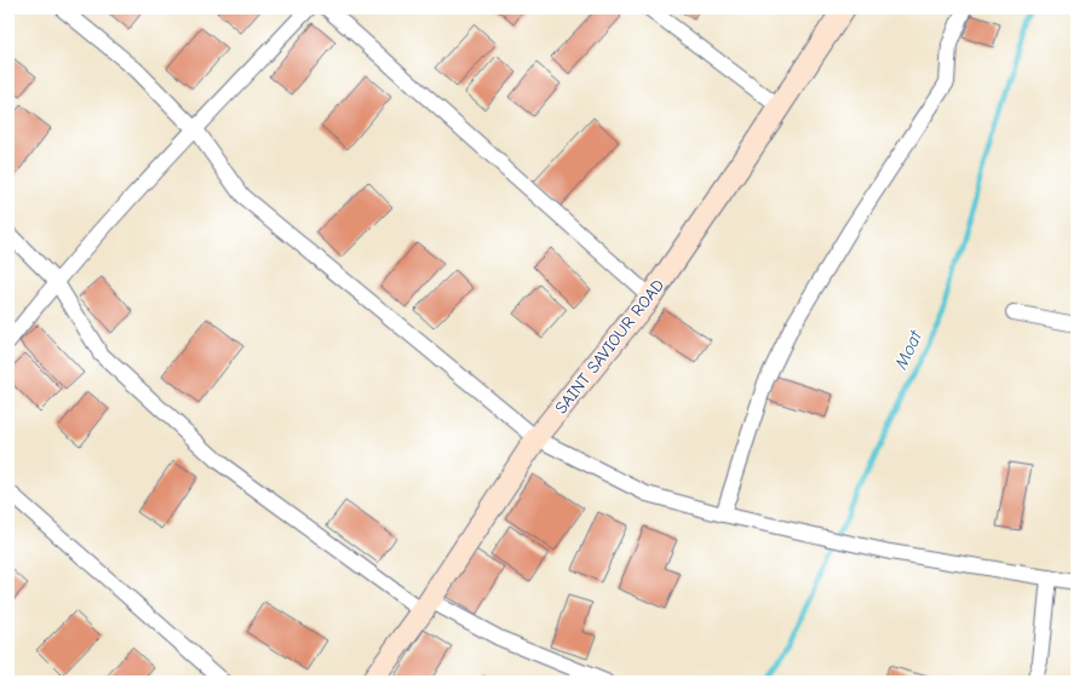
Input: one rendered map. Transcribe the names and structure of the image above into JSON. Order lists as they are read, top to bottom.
{
  "streets": {
    "street": ["SAINT SAVIOUR ROAD"]
  },
  "water": ["Moat"]
}
